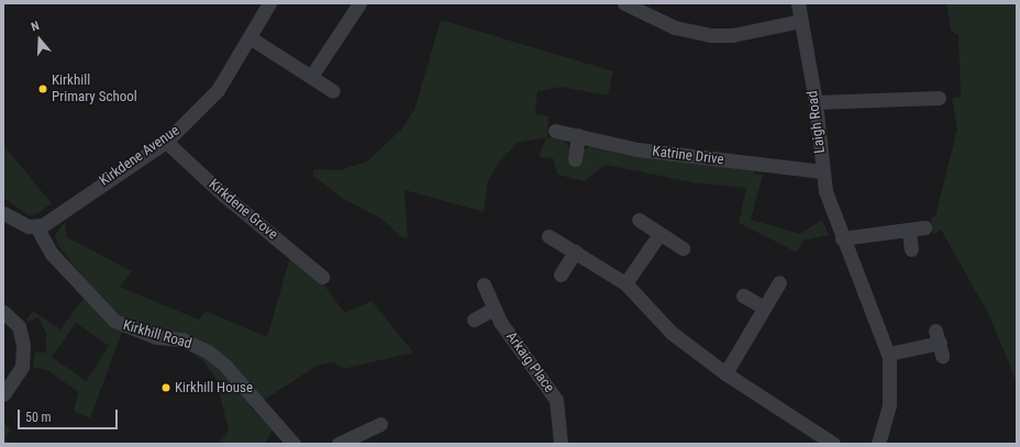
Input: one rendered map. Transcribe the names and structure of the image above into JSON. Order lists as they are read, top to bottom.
{
  "streets": {
    "street": [
      "Laigh Road",
      "Kirkdene Avenue",
      "Katrine Drive",
      "Kirkdene Grove",
      "Kirkhill Road",
      "Arkaig Place"
    ]
  },
  "crossings": [
    ["Laigh Road", "Katrine Drive"],
    ["Kirkdene Avenue", "Kirkdene Grove"],
    ["Kirkdene Avenue", "Kirkhill Road"]
  ],
  "places": ["Kirkhill Primary School", "Kirkhill House"],
  "scale_bar": "50 m",
  "north": "top"
}
